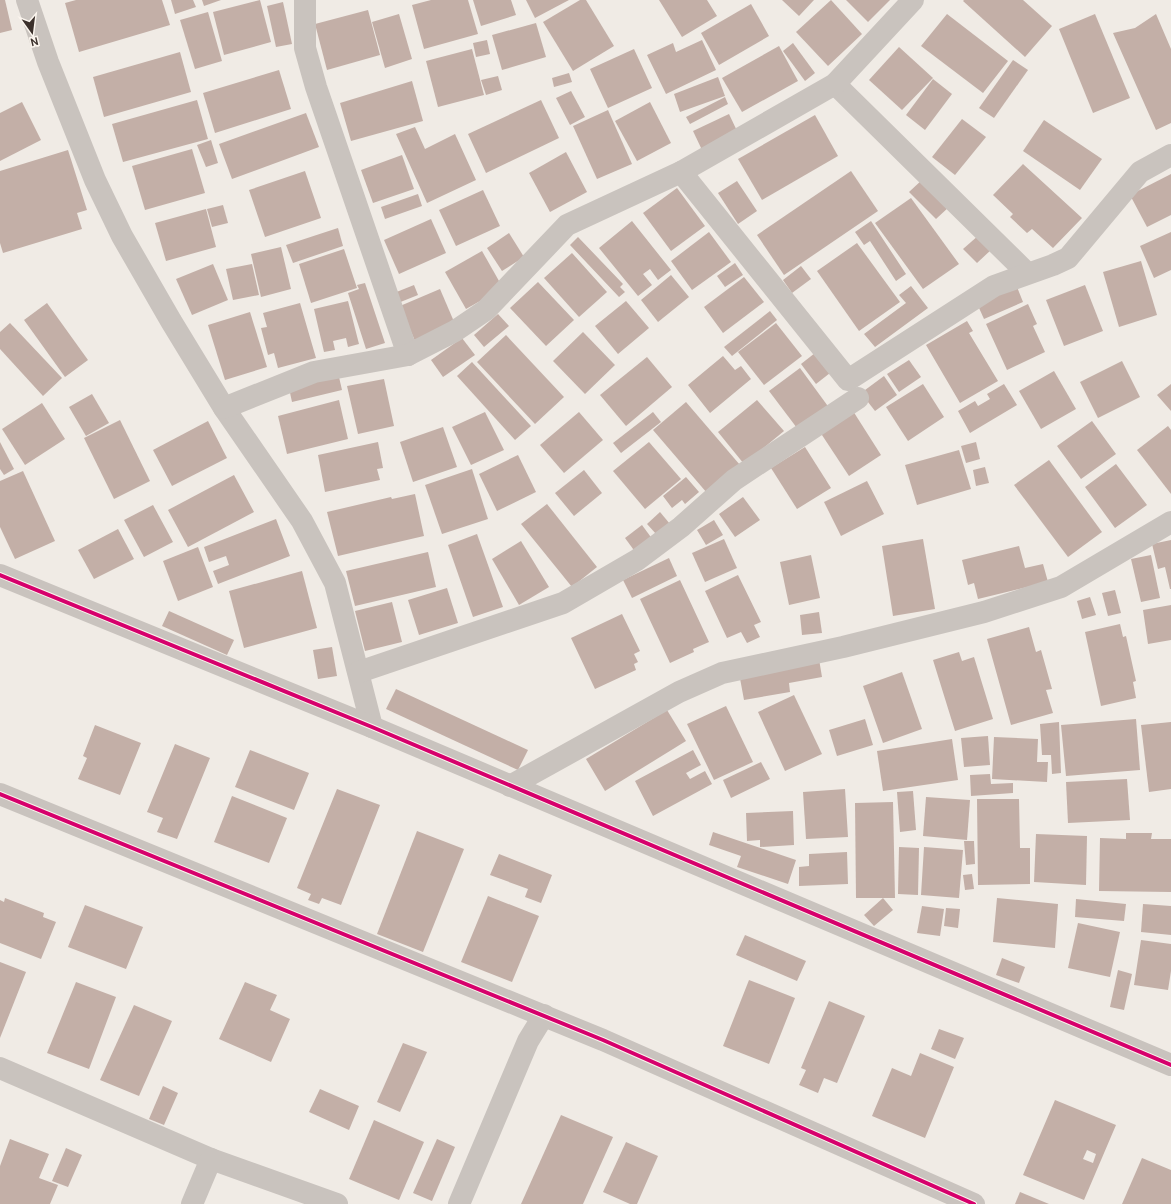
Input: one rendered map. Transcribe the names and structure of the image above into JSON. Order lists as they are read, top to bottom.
{
  "north": "bottom"
}
